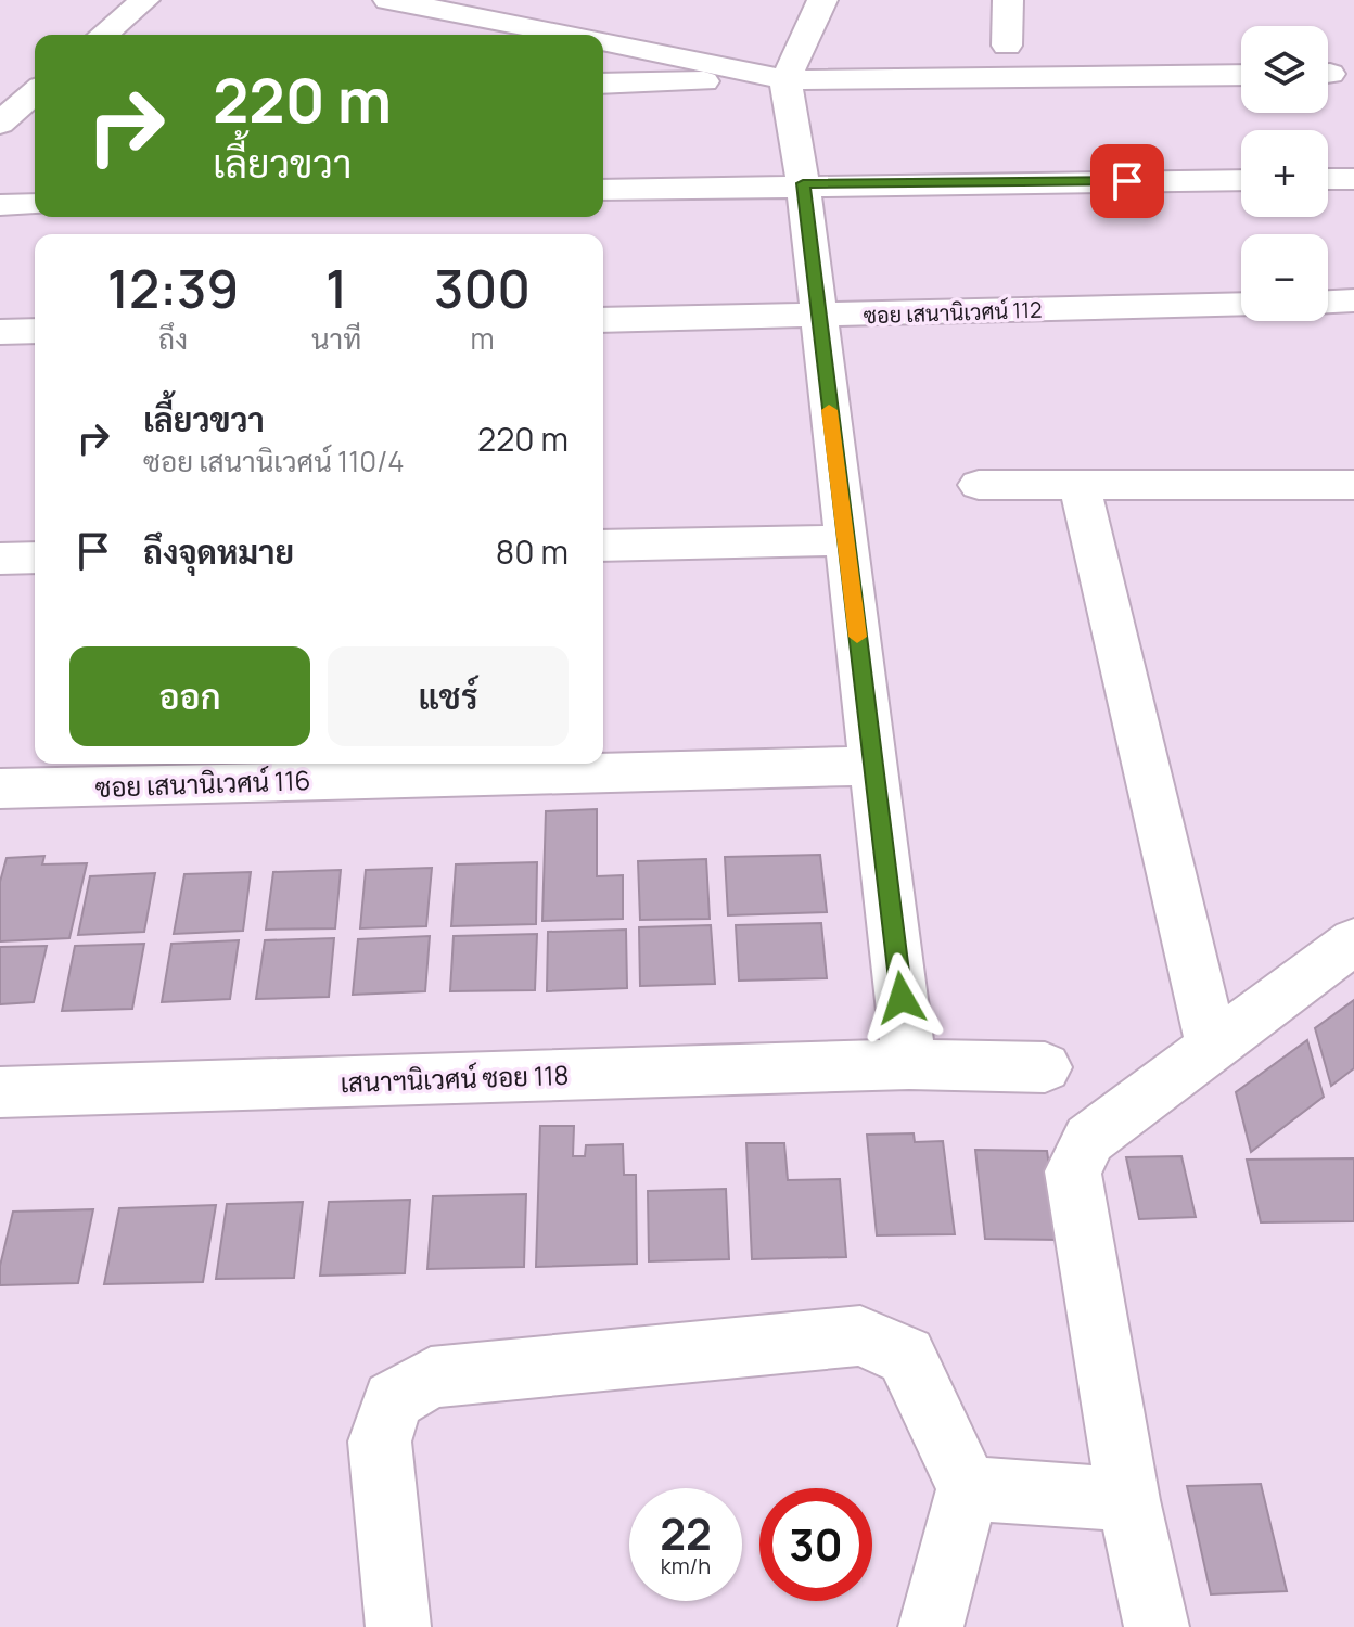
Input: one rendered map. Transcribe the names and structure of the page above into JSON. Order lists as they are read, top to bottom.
{
  "streets": {
    "street": ["ซอย เสนานิเวศน์ 112", "ซอย เสนานิเวศน์ 116", "เสนาฯนิเวศน์ ซอย 118"]
  },
  "page": {
    "map_buttons": ["+", "−"],
    "turn": ["220 m", "เลี้ยวขวา"],
    "eta": [
      "12:39",
      "ถึง",
      "1",
      "นาที",
      "300",
      "m"
    ],
    "list": [
      {
        "name": "เลี้ยวขวา",
        "note": "ซอย เสนานิเวศน์ 110/4",
        "value": "220 m"
      },
      {
        "name": "ถึงจุดหมาย",
        "value": "80 m"
      }
    ],
    "buttons": ["ออก", "แชร์"],
    "speed": "22 km/h",
    "limit": "30"
  }
}
